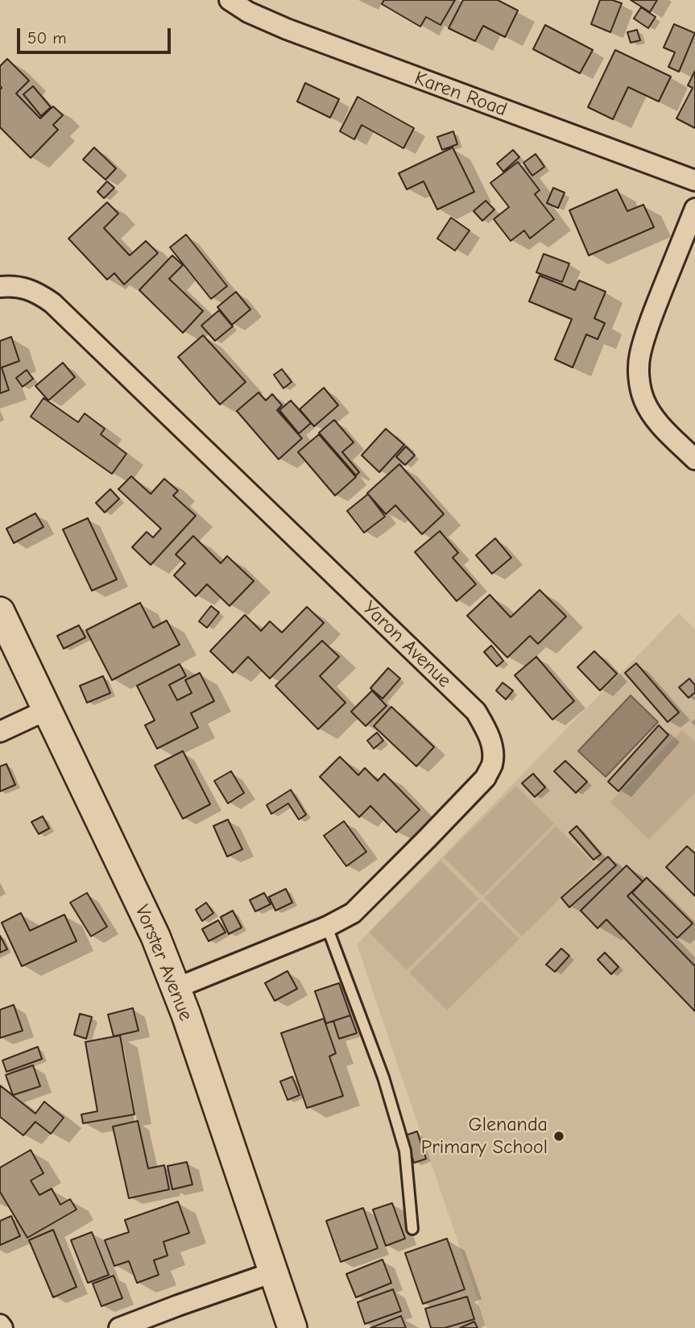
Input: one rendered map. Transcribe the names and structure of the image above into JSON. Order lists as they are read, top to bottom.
{
  "streets": {
    "main road": ["Vorster Avenue"],
    "street": ["Karen Road", "Yaron Avenue"]
  },
  "crossings": [
    ["Yaron Avenue", "Vorster Avenue"]
  ],
  "places": ["Glenanda Primary School"],
  "scale_bar": "50 m"
}
